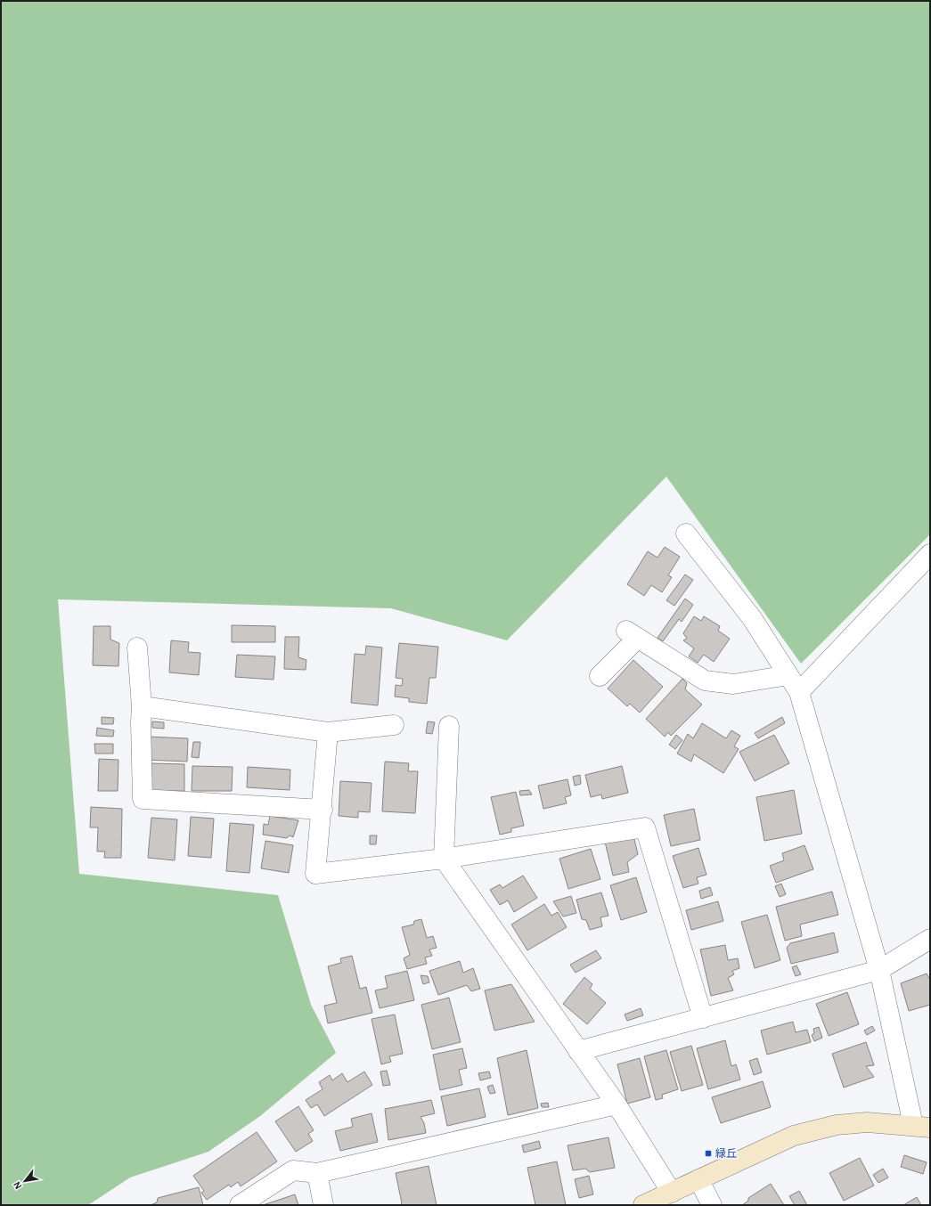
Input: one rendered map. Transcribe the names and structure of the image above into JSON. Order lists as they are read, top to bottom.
{
  "places": {
    "transit": ["緑丘"]
  },
  "north": "bottom left"
}
